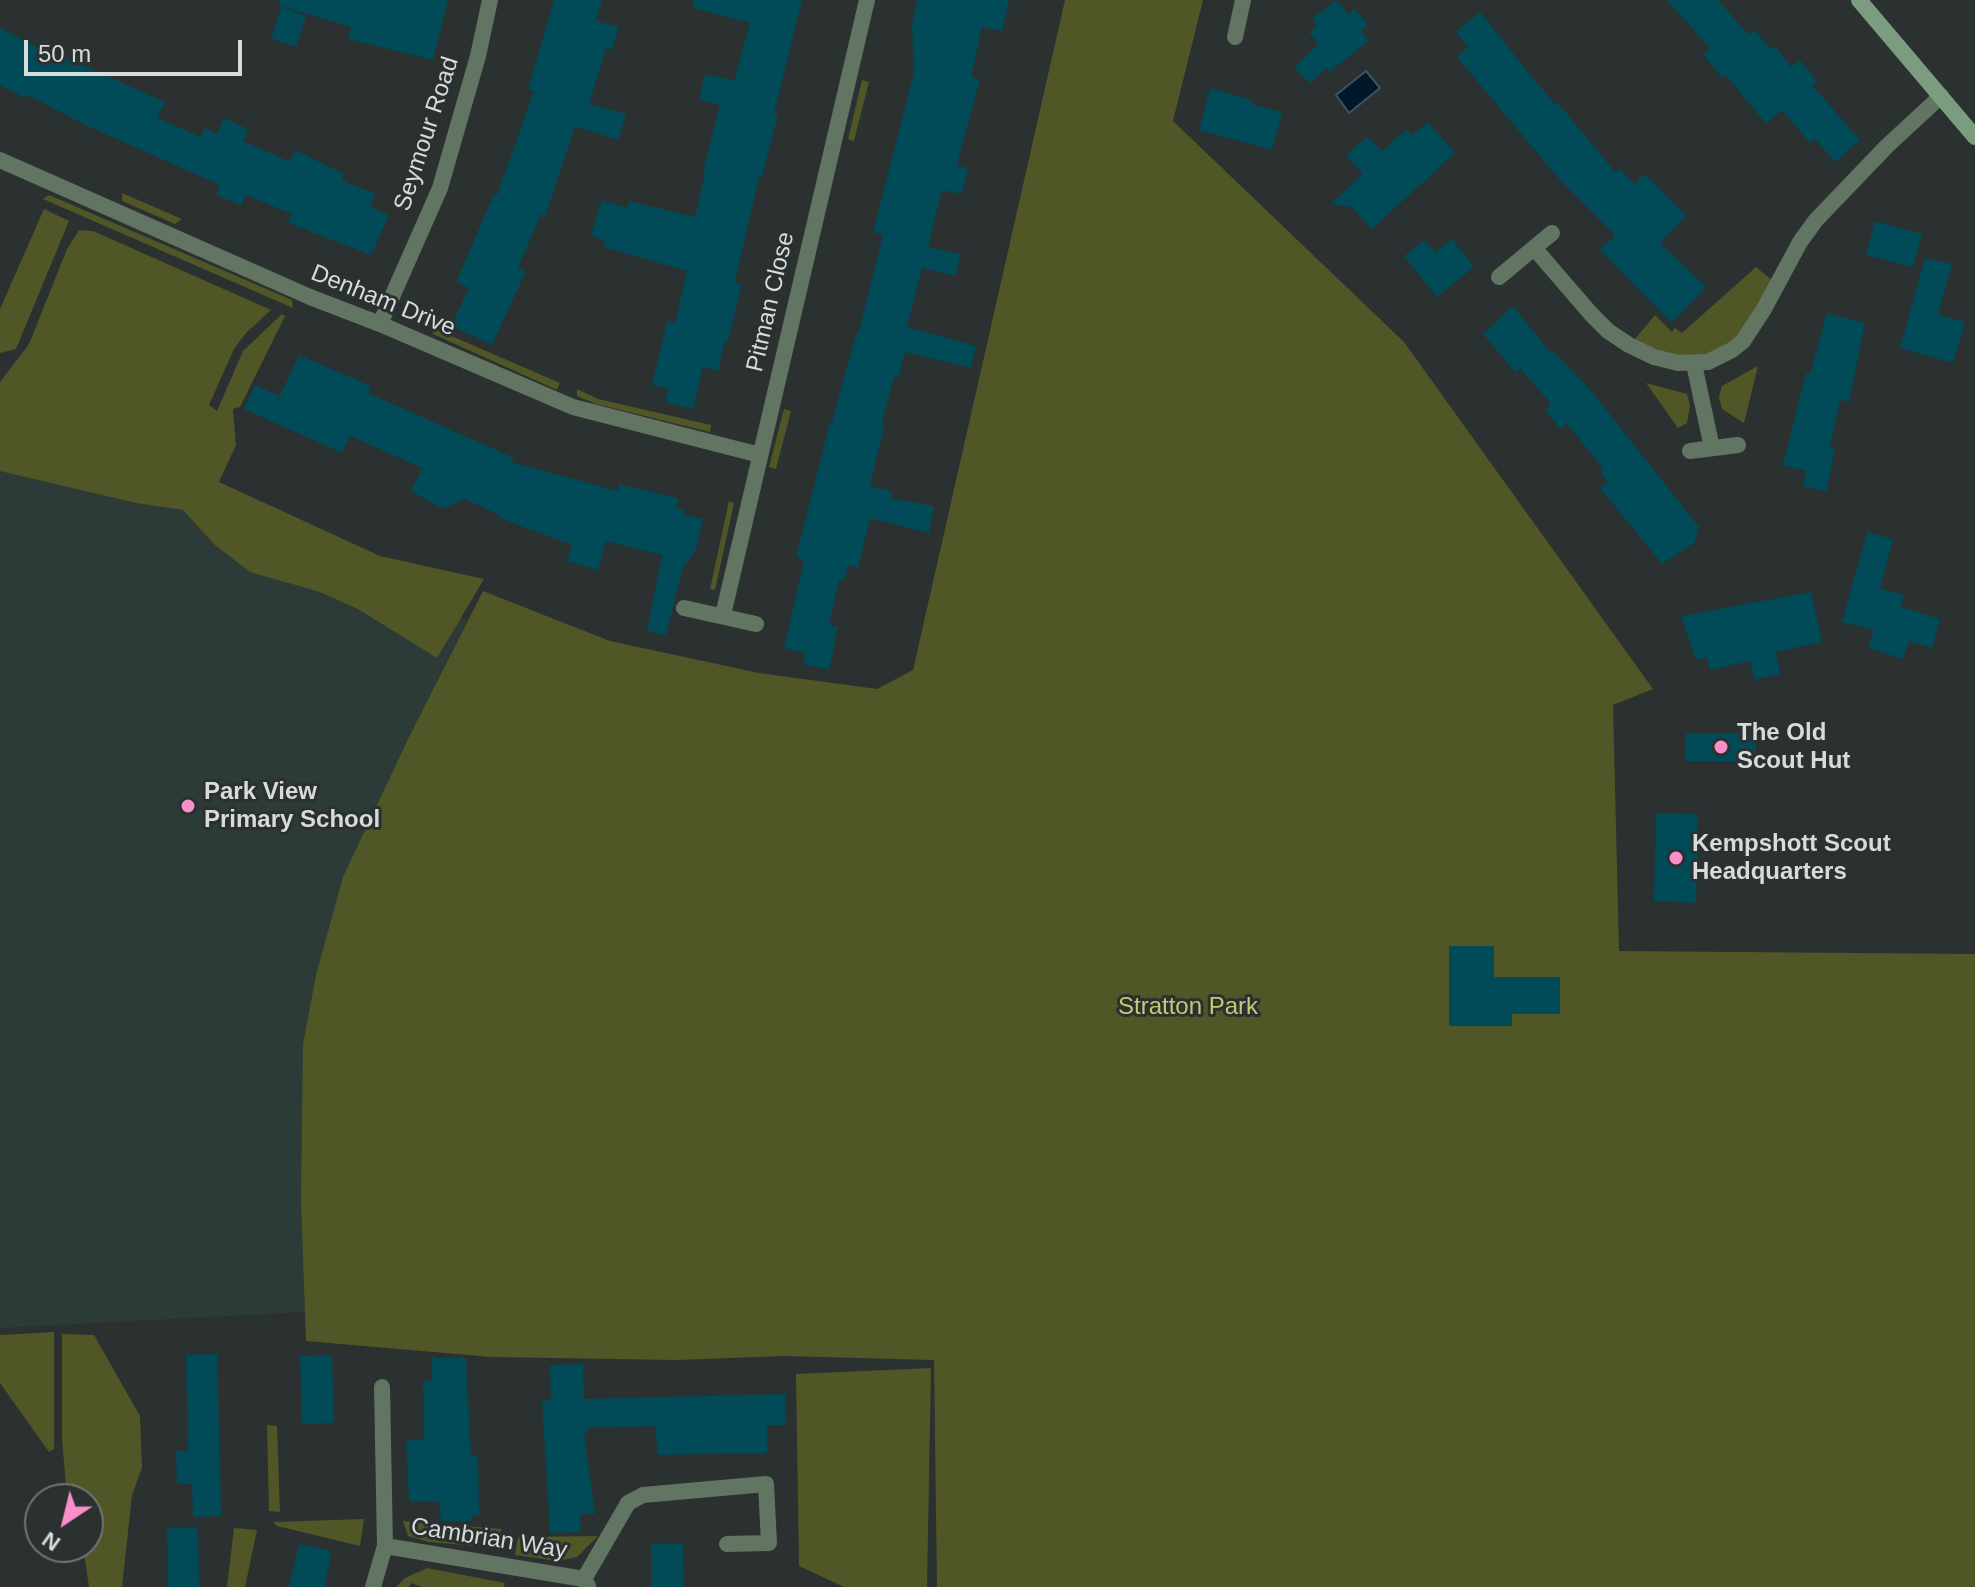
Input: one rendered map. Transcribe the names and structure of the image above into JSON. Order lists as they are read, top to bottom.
{
  "streets": {
    "street": [
      "Seymour Road",
      "Denham Drive",
      "Pitman Close",
      "Cambrian Way"
    ]
  },
  "crossings": [
    ["Seymour Road", "Denham Drive"],
    ["Denham Drive", "Pitman Close"]
  ],
  "parks": ["Stratton Park"],
  "places": ["The Old Scout Hut", "Park View Primary School", "Kempshott Scout Headquarters"],
  "scale_bar": "50 m",
  "north": "bottom left"
}
